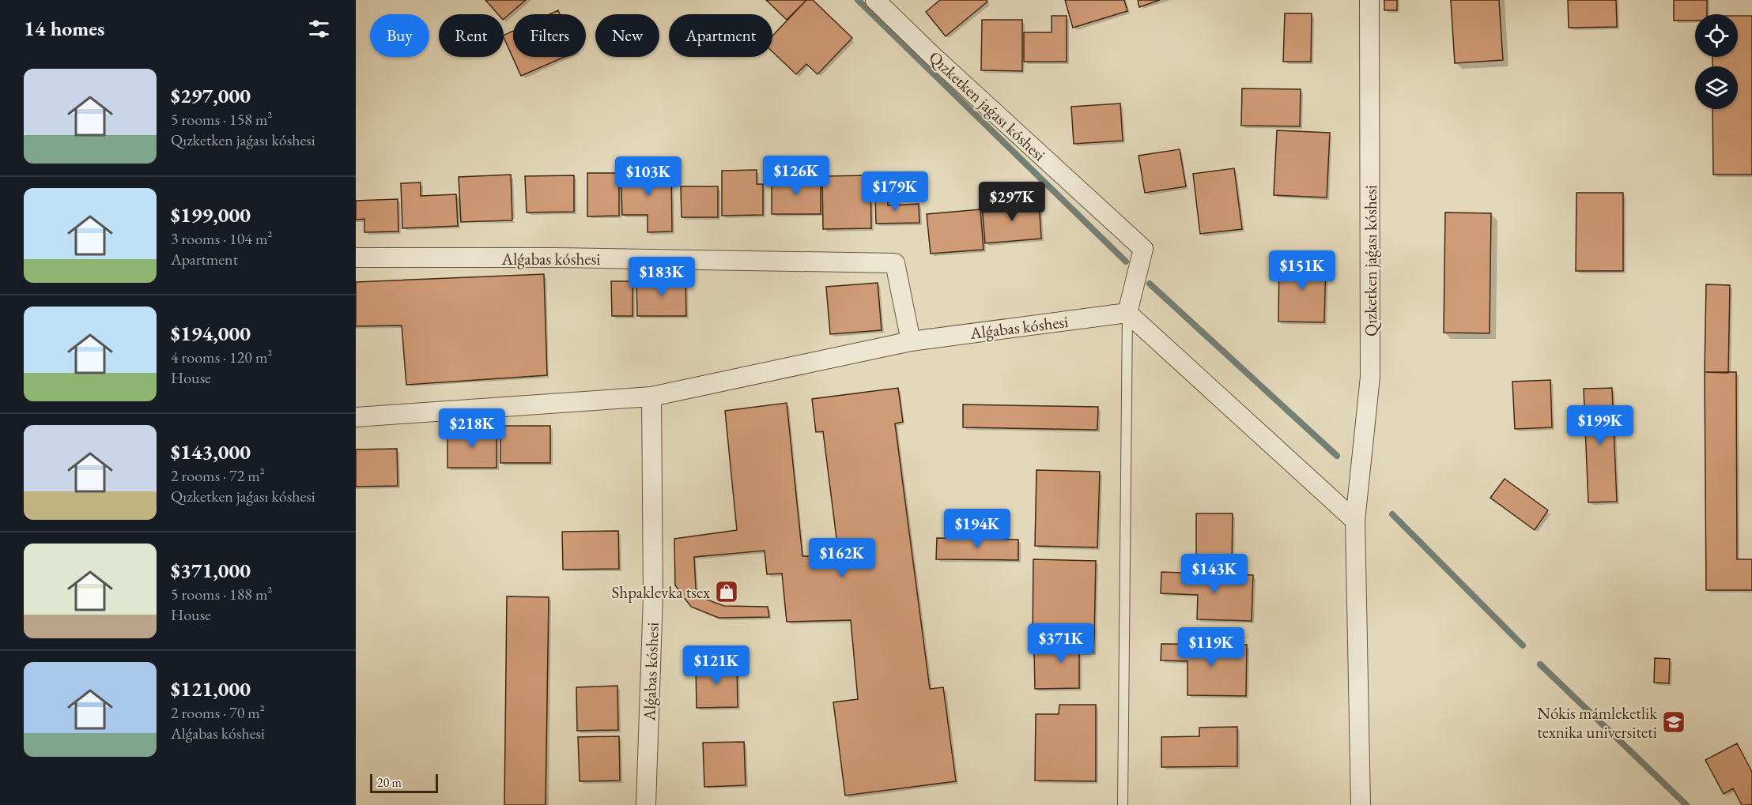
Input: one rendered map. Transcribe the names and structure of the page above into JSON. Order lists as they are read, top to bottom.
{
  "streets": {
    "street": ["Qızketken jaǵası kóshesi", "Alǵabas kóshesi"]
  },
  "crossings": [
    ["Qızketken jaǵası kóshesi", "Alǵabas kóshesi"]
  ],
  "places": {
    "shop": ["Shpaklevka tsex"],
    "school or university": ["Nókis mámleketlik texnika universiteti"]
  },
  "scale_bar": "20 m",
  "page": {
    "heading": "14 homes",
    "chip": [
      "Buy",
      "Rent",
      "Filters",
      "New",
      "Apartment"
    ],
    "list": [
      {
        "name": "$297,000",
        "note": "5 rooms · 158 m² · Qızketken jaǵası kóshesi"
      },
      {
        "name": "$199,000",
        "note": "3 rooms · 104 m² · Apartment"
      },
      {
        "name": "$194,000",
        "note": "4 rooms · 120 m² · House"
      },
      {
        "name": "$143,000",
        "note": "2 rooms · 72 m² · Qızketken jaǵası kóshesi"
      },
      {
        "name": "$371,000",
        "note": "5 rooms · 188 m² · House"
      },
      {
        "name": "$121,000",
        "note": "2 rooms · 70 m² · Alǵabas kóshesi"
      }
    ],
    "price": [
      "$126K",
      "$103K",
      "$179K",
      "$297K",
      "$151K",
      "$183K",
      "$199K",
      "$218K",
      "$194K",
      "$162K",
      "$143K",
      "$371K",
      "$119K",
      "$121K"
    ],
    "scale": "20 m"
  }
}
